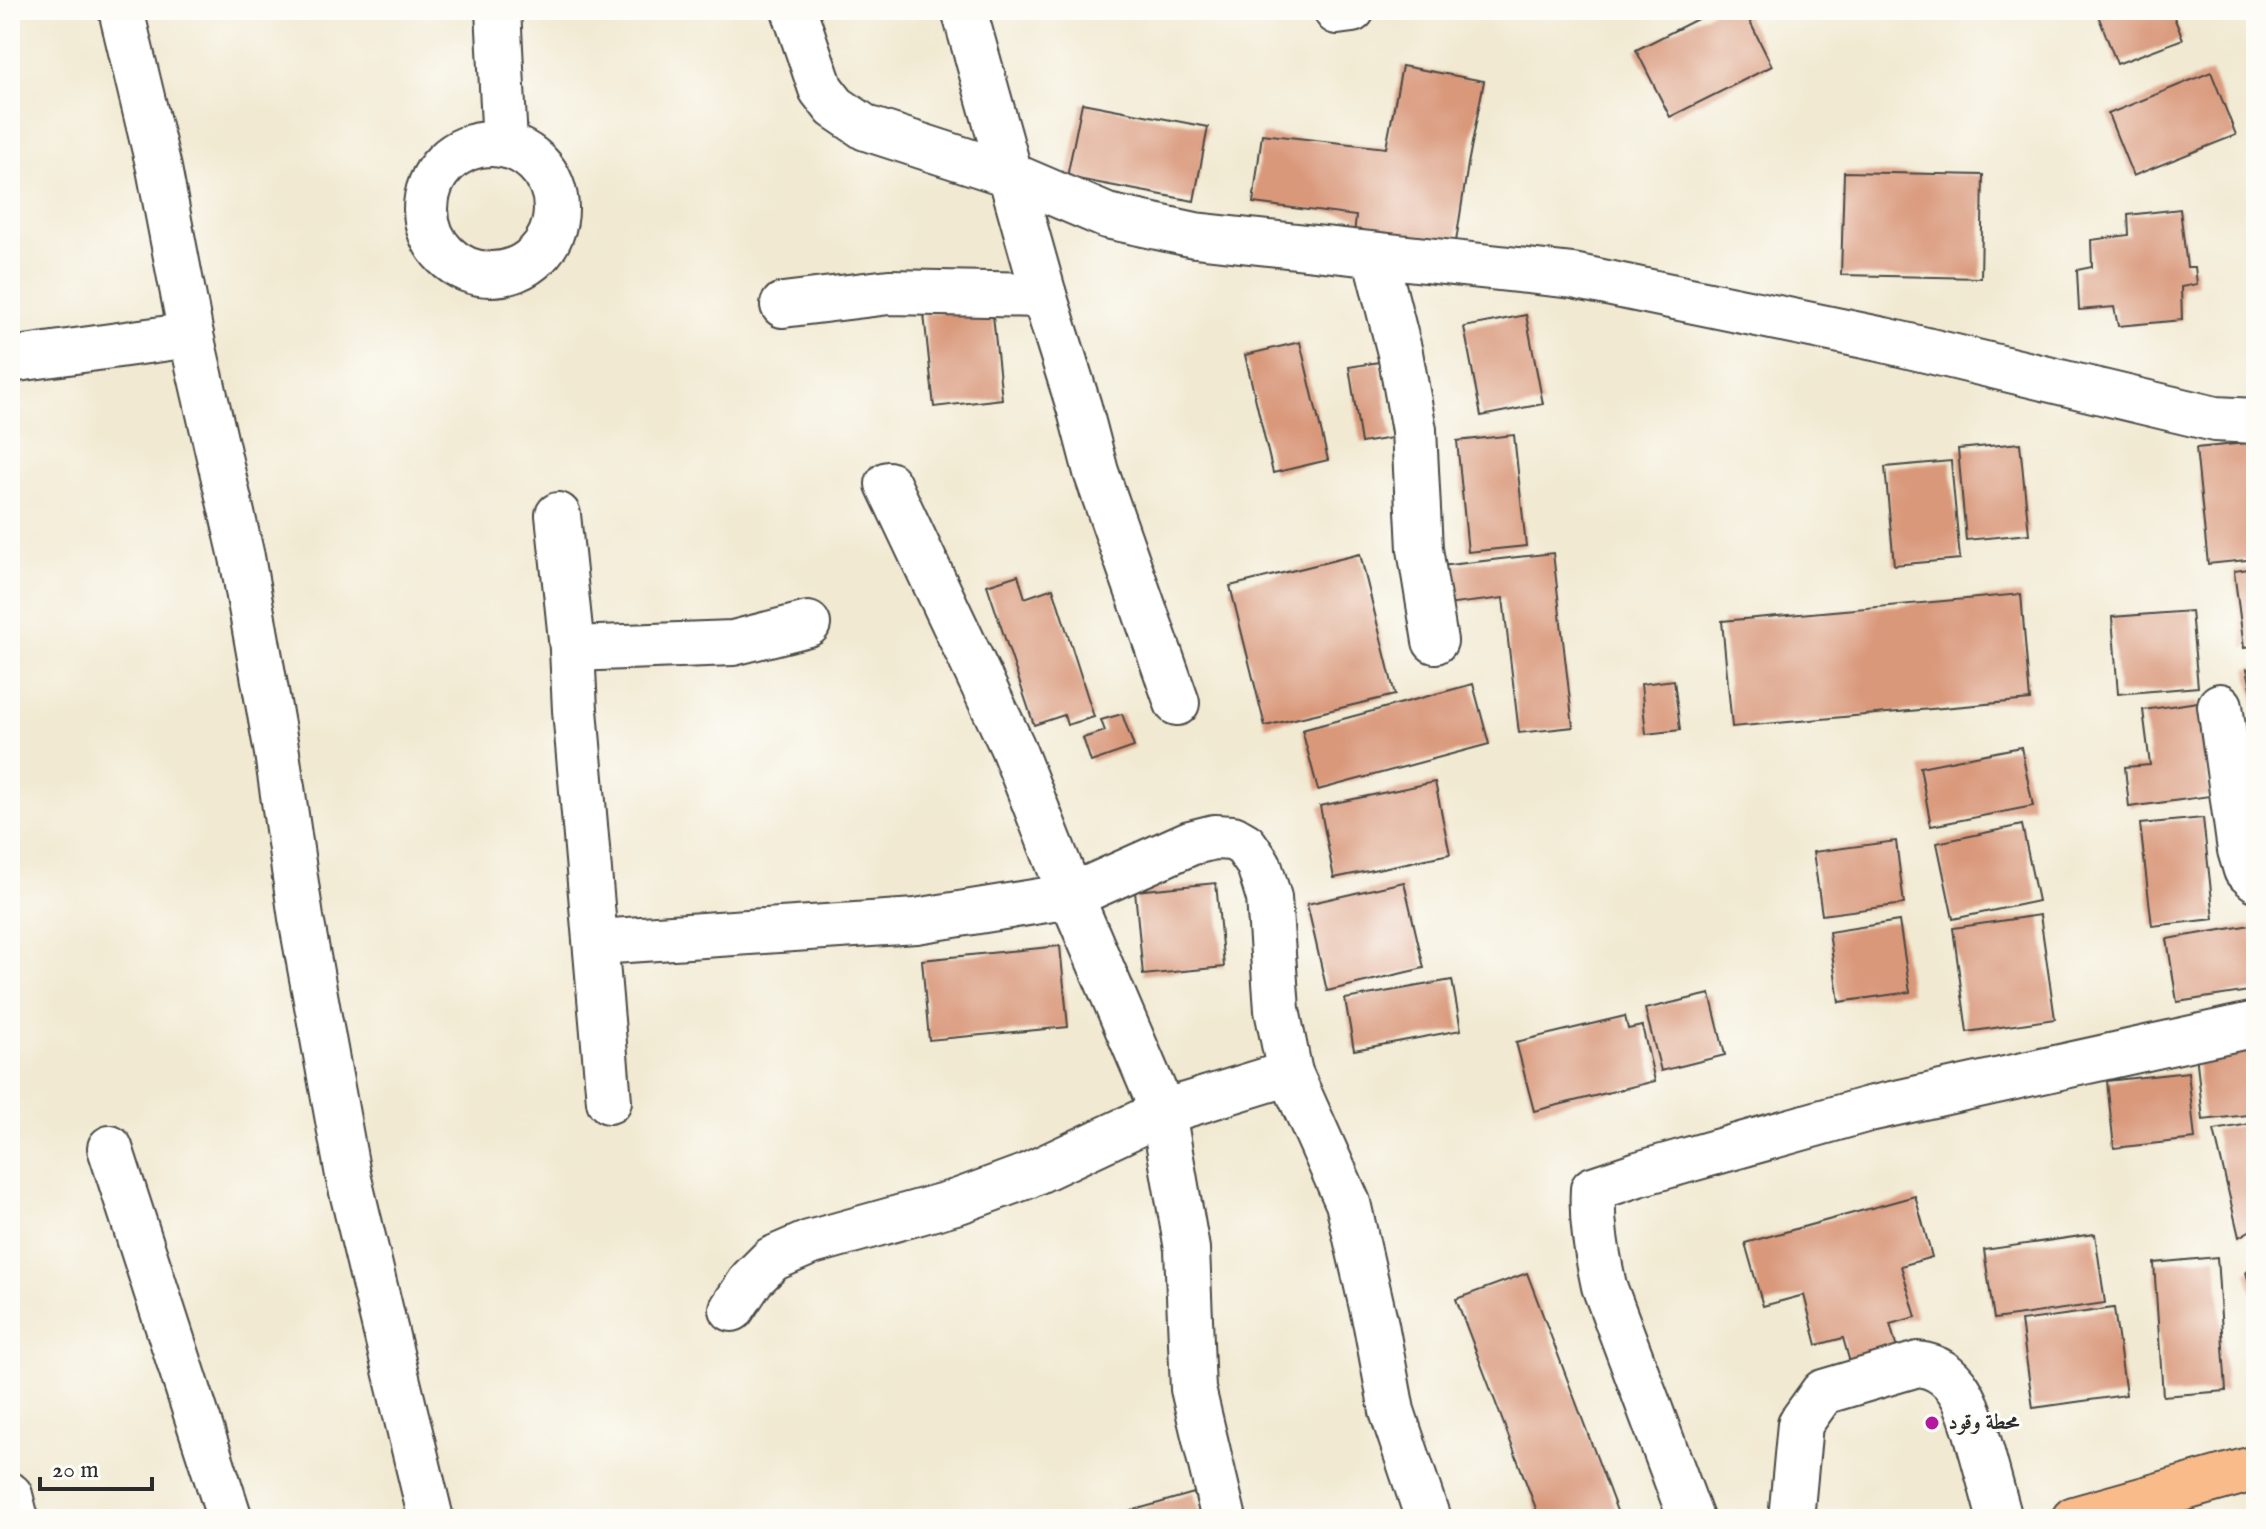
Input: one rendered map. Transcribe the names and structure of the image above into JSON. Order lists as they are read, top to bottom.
{
  "places": ["محطة وقود"],
  "scale_bar": "20 m"
}
